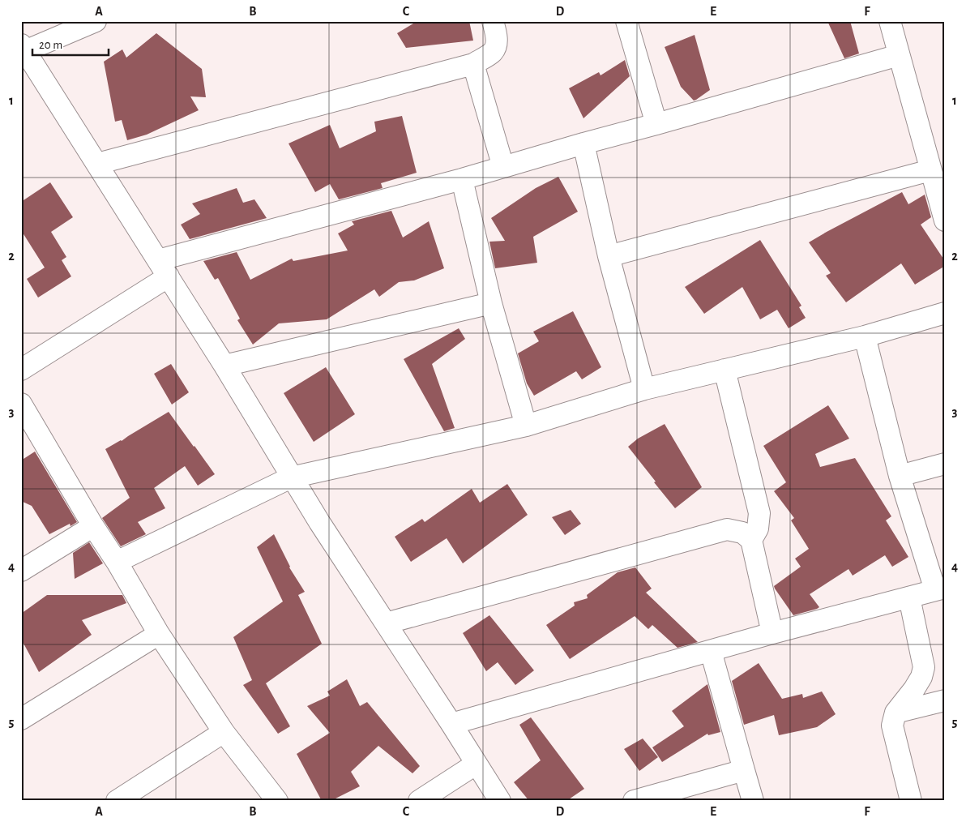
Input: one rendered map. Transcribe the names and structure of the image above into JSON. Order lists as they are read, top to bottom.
{
  "scale_bar": "20 m",
  "grid": {
    "columns": [
      "A",
      "B",
      "C",
      "D",
      "E",
      "F"
    ],
    "rows": [
      "1",
      "2",
      "3",
      "4",
      "5"
    ]
  }
}
